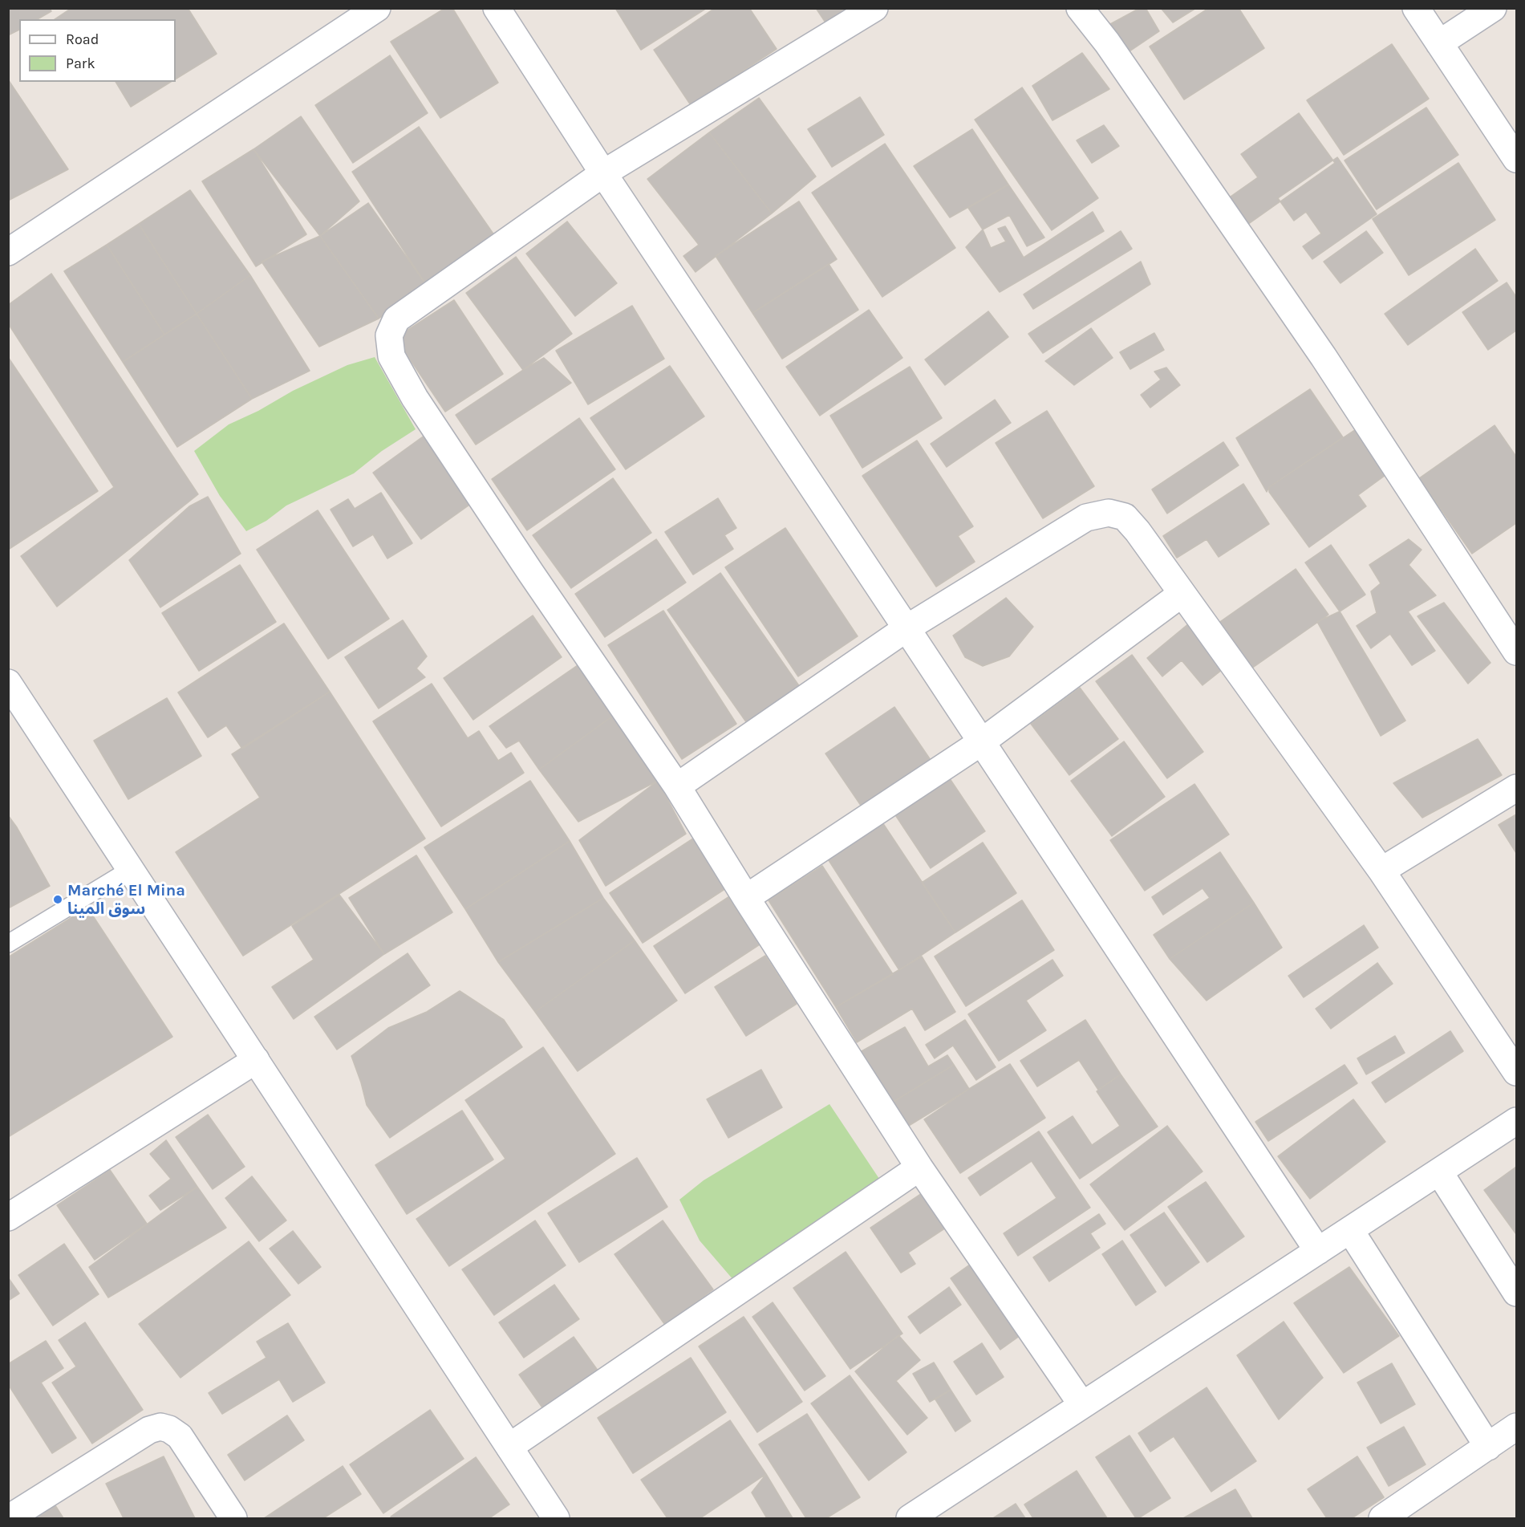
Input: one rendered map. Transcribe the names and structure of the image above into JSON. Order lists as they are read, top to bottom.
{
  "places": ["Marché El Mina سوق المينا"],
  "legend": ["Road", "Park"]
}
